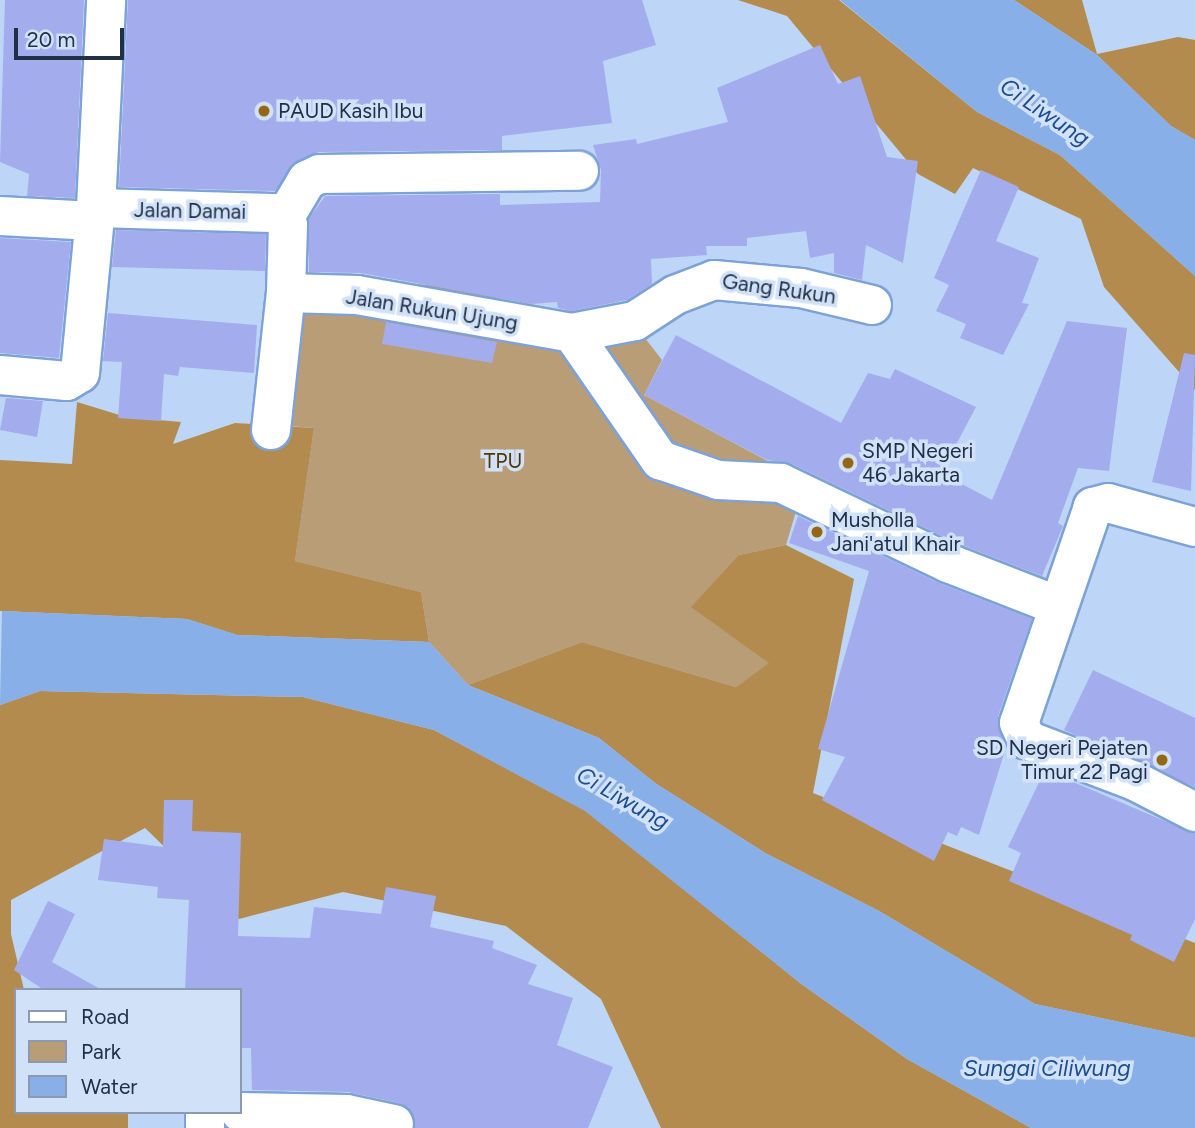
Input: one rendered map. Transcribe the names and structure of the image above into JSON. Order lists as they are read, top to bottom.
{
  "streets": {
    "street": ["Jalan Damai", "Gang Rukun", "Jalan Rukun Ujung"]
  },
  "crossings": [
    ["Gang Rukun", "Jalan Rukun Ujung"]
  ],
  "water": ["Ci Liwung", "Sungai Ciliwung"],
  "parks": ["TPU"],
  "places": [
    "PAUD Kasih Ibu",
    "SMP Negeri 46 Jakarta",
    "Musholla Jani'atul Khair",
    "SD Negeri Pejaten Timur 22 Pagi"
  ],
  "legend": ["Road", "Park", "Water"],
  "scale_bar": "20 m"
}
